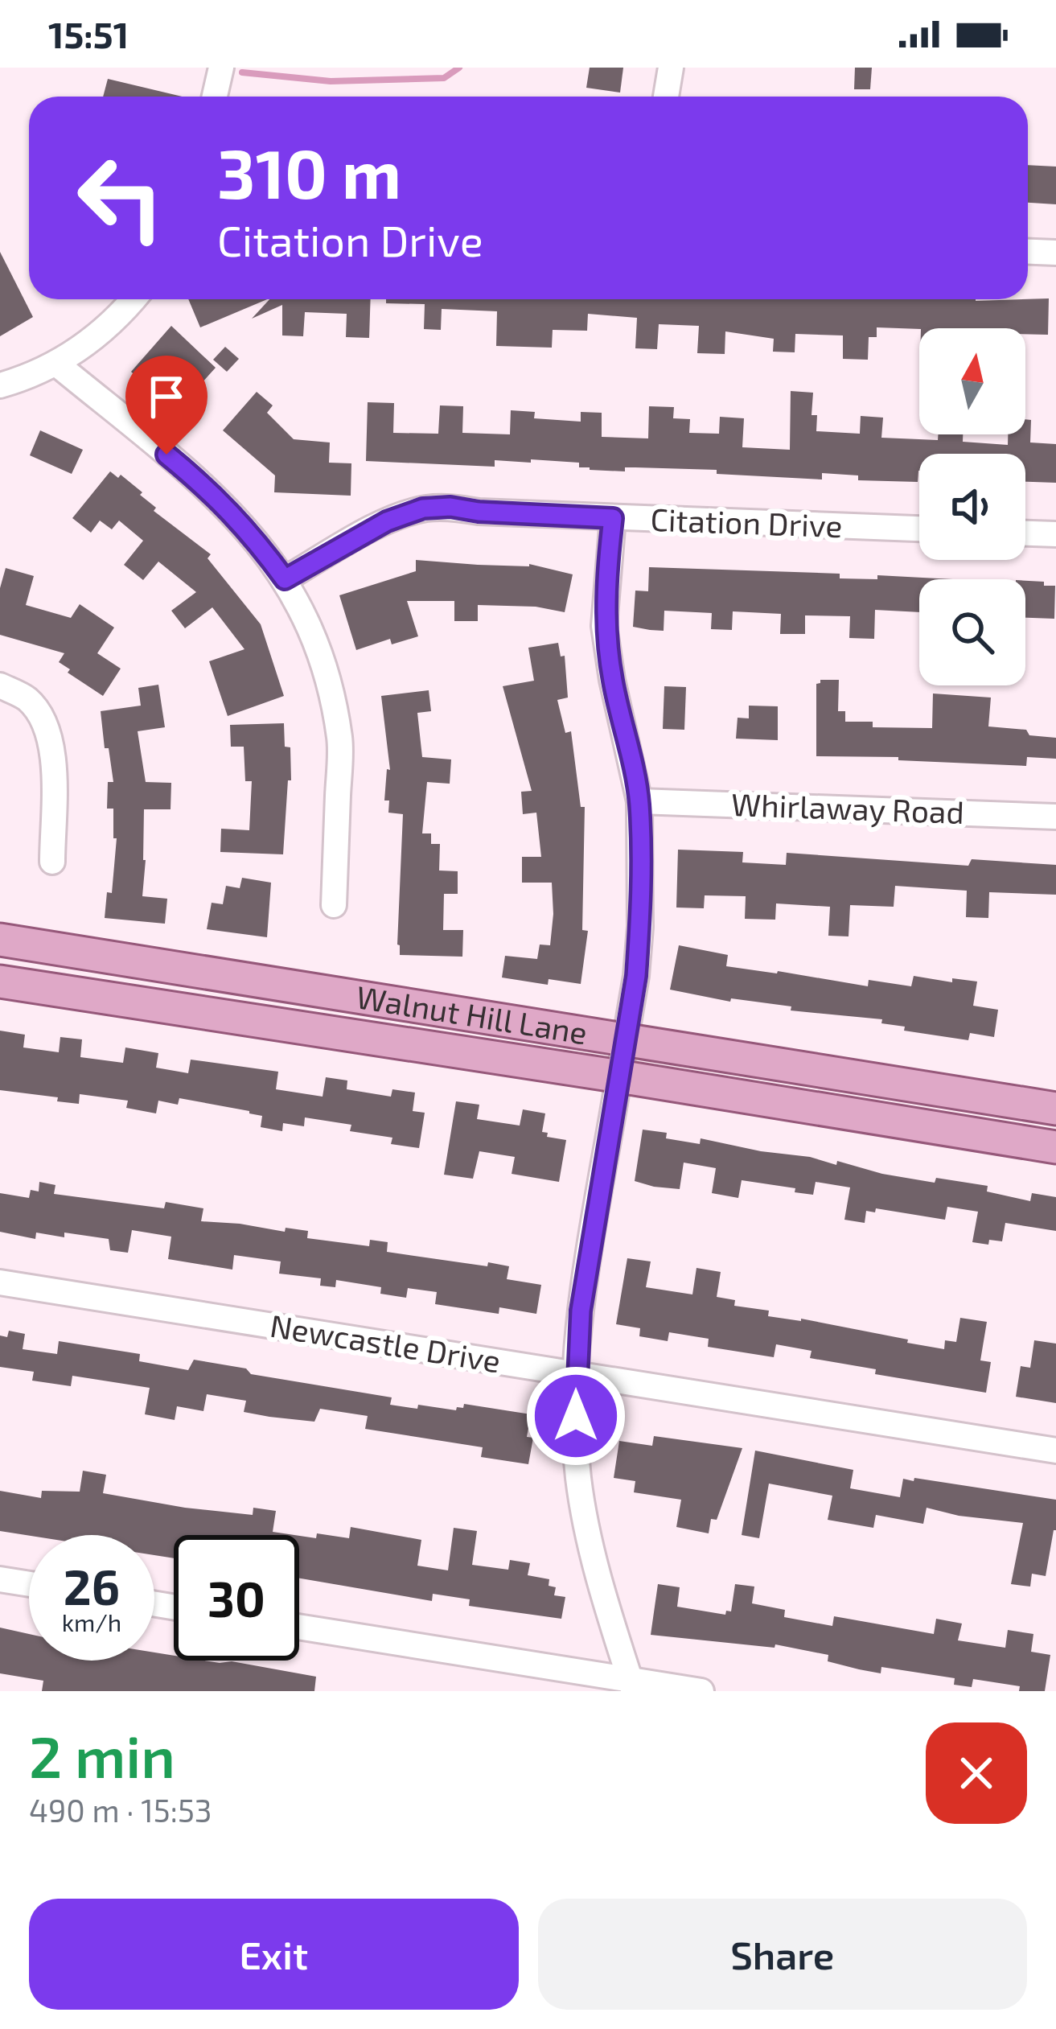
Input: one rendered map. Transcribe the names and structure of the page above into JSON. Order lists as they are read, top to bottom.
{
  "streets": {
    "main road": ["Walnut Hill Lane"],
    "street": ["Citation Drive", "Whirlaway Road", "Newcastle Drive"]
  },
  "north": "top",
  "page": {
    "status": "15:51",
    "turn": ["310 m", "Citation Drive"],
    "speed": "26 km/h",
    "limit": "30",
    "heading": ["2 min", "490 m · 15:53"],
    "buttons": ["Exit", "Share"]
  }
}
